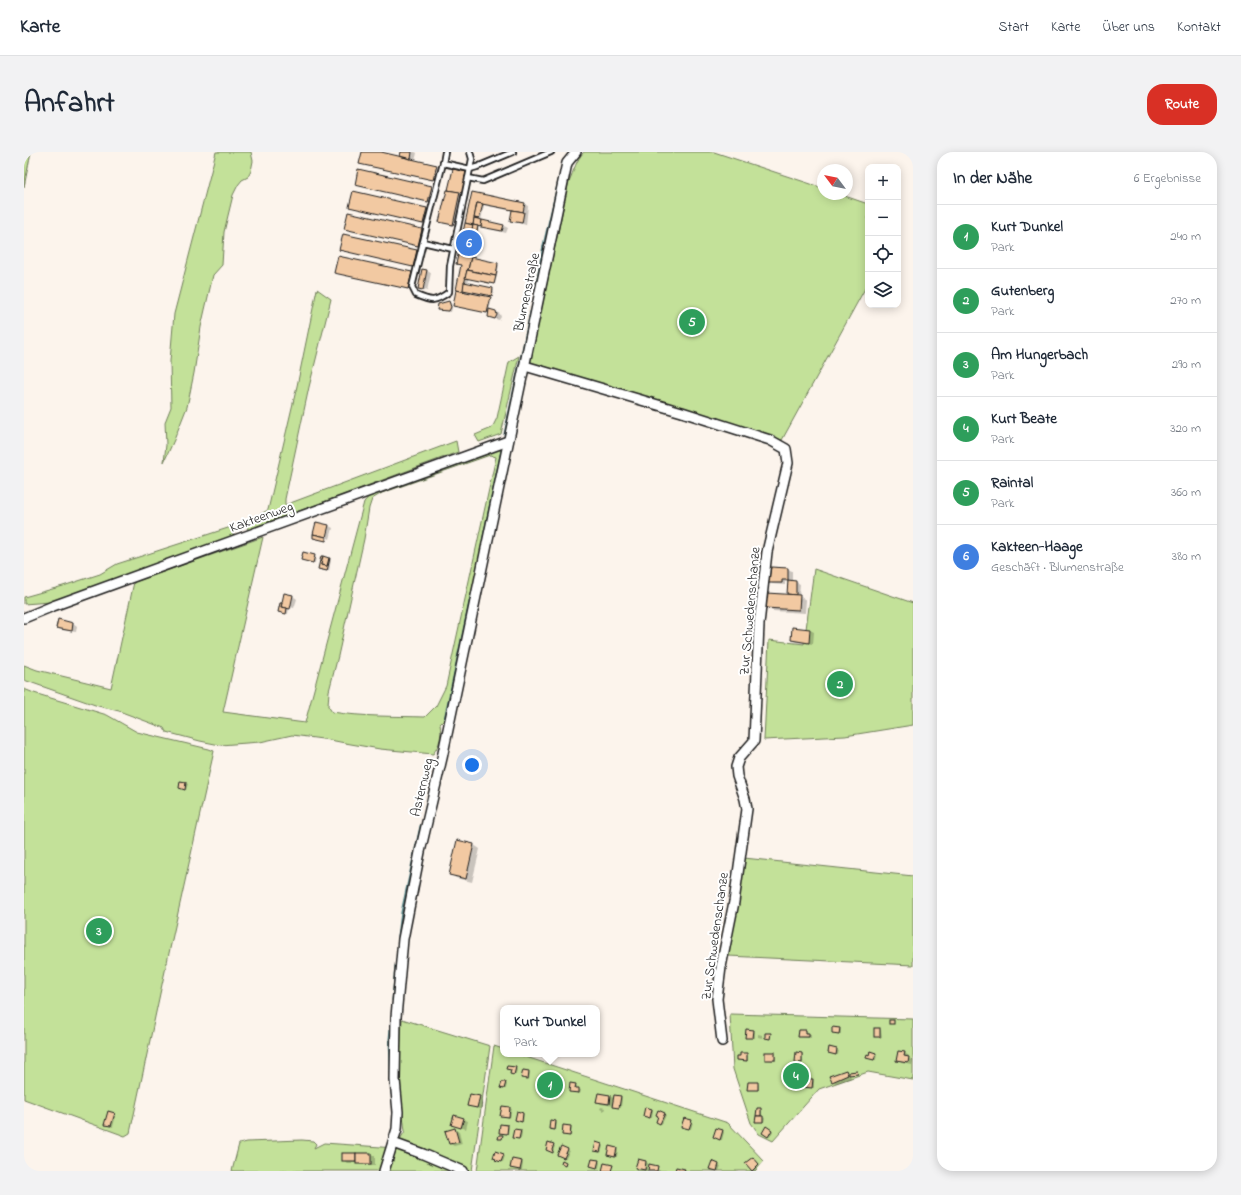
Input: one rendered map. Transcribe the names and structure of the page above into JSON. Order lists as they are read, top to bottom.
{
  "streets": {
    "street": [
      "Blumenstraße",
      "Kakteenweg",
      "Zur Schwedenschanze",
      "Asternweg"
    ]
  },
  "crossings": [
    ["Blumenstraße", "Kakteenweg"],
    ["Blumenstraße", "Zur Schwedenschanze"],
    ["Blumenstraße", "Asternweg"],
    ["Kakteenweg", "Asternweg"]
  ],
  "north": "top left",
  "page": {
    "header": "Karte",
    "nav": [
      "Start",
      "Karte",
      "Über uns",
      "Kontakt"
    ],
    "title": "Anfahrt",
    "buttons": "Route",
    "heading": ["In der Nähe", "6 Ergebnisse"],
    "map_buttons": ["+", "−"],
    "list": [
      {
        "mark": "1",
        "name": "Kurt Dunkel",
        "note": "Park",
        "value": "240 m"
      },
      {
        "mark": "2",
        "name": "Gutenberg",
        "note": "Park",
        "value": "270 m"
      },
      {
        "mark": "3",
        "name": "Am Hungerbach",
        "note": "Park",
        "value": "290 m"
      },
      {
        "mark": "4",
        "name": "Kurt Beate",
        "note": "Park",
        "value": "320 m"
      },
      {
        "mark": "5",
        "name": "Raintal",
        "note": "Park",
        "value": "360 m"
      },
      {
        "mark": "6",
        "name": "Kakteen-Haage",
        "note": "Geschäft · Blumenstraße",
        "value": "380 m"
      }
    ],
    "pins": [
      "6",
      "5",
      "2",
      "3",
      "4",
      "1"
    ],
    "popup": ["Kurt Dunkel", "Park"]
  }
}
